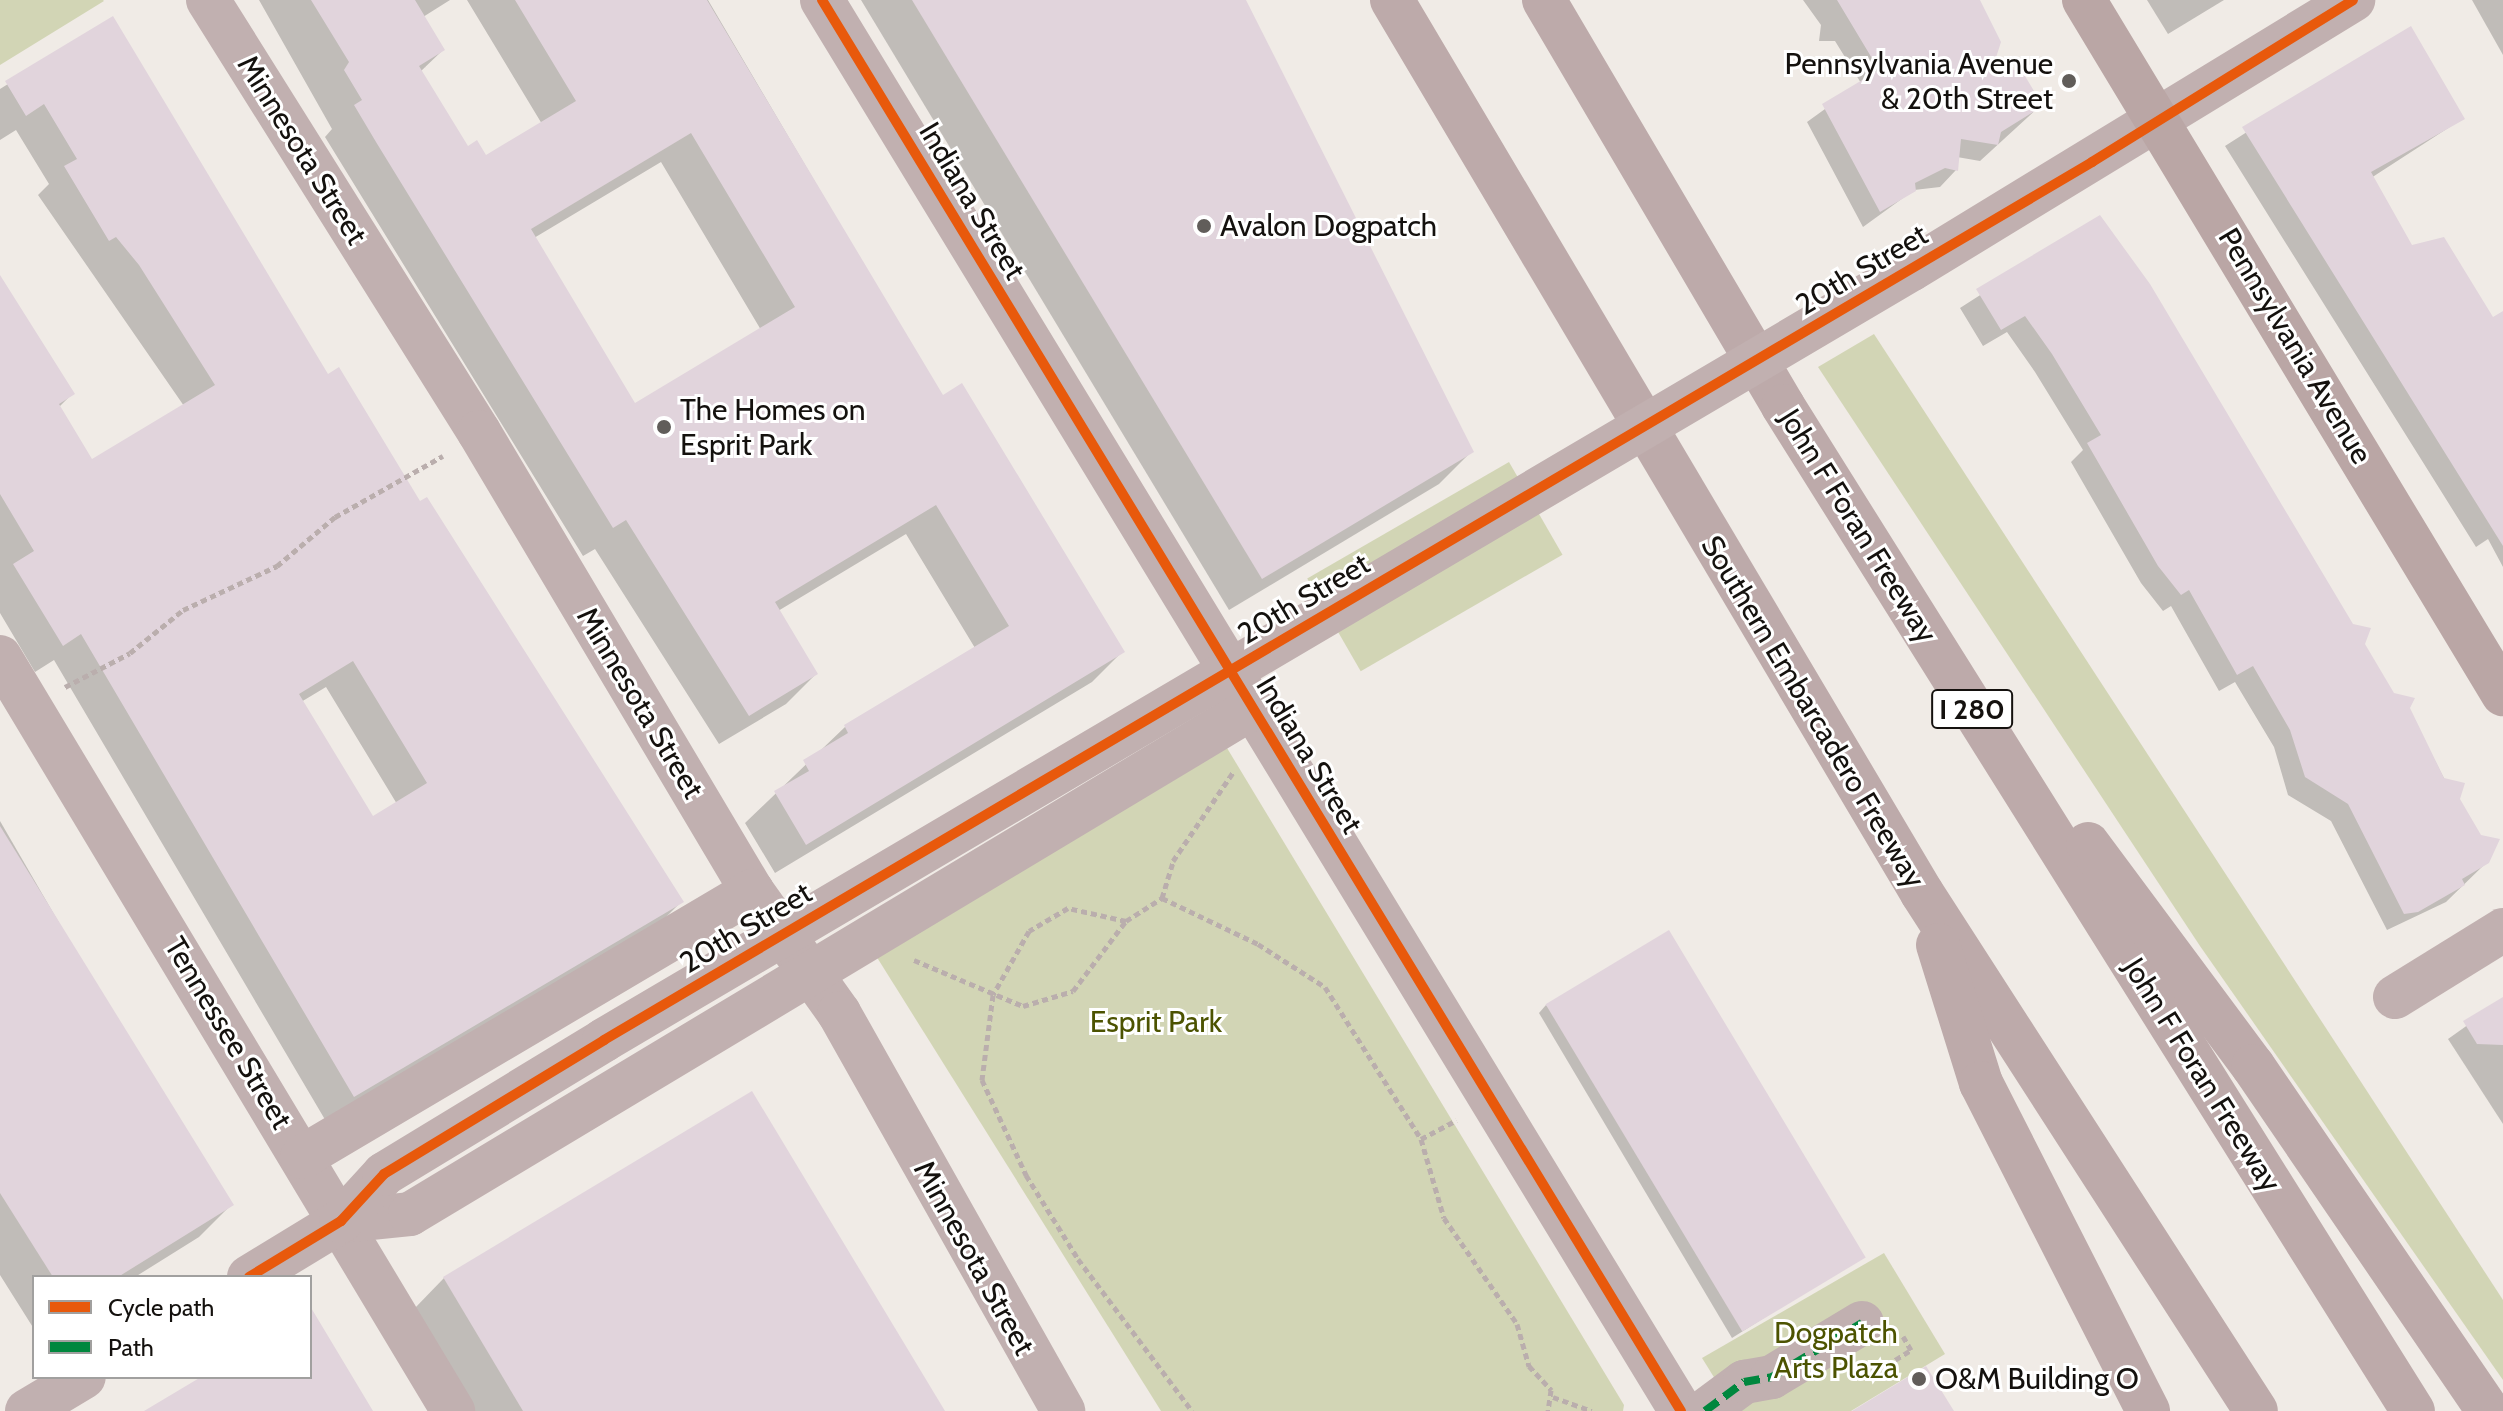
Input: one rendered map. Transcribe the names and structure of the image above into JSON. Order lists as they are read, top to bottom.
{
  "streets": {
    "highway": ["John F Foran Freeway", "I 280", "Southern Embarcadero Freeway"],
    "main road": ["Pennsylvania Avenue"],
    "street": [
      "Minnesota Street",
      "Indiana Street",
      "20th Street",
      "Tennessee Street"
    ]
  },
  "crossings": [
    ["Minnesota Street", "20th Street"],
    ["Indiana Street", "20th Street"],
    ["20th Street", "Pennsylvania Avenue"],
    ["20th Street", "Tennessee Street"]
  ],
  "parks": ["Esprit Park", "Dogpatch Arts Plaza"],
  "places": [
    "Pennsylvania Avenue & 20th Street",
    "Avalon Dogpatch",
    "The Homes on Esprit Park",
    "O&M Building O"
  ],
  "legend": ["Cycle path", "Path"]
}
